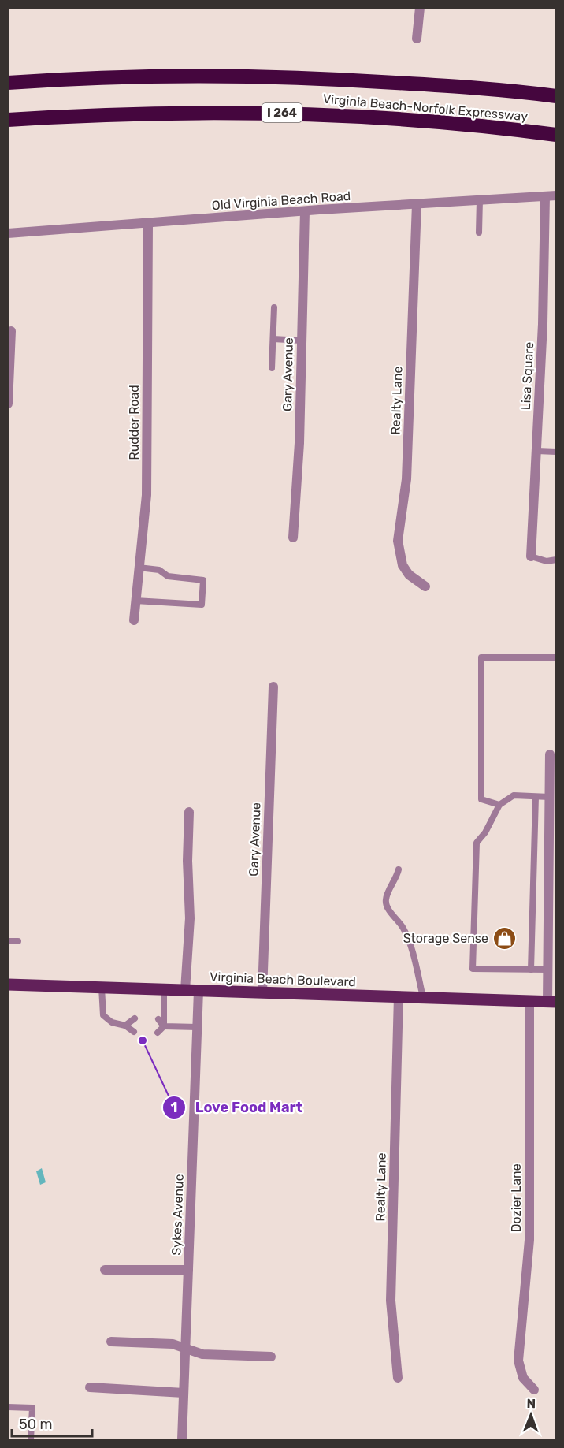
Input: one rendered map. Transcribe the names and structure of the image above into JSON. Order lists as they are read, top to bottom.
{
  "streets": {
    "highway": ["Virginia Beach-Norfolk Expressway", "I 264"],
    "main road": ["Virginia Beach Boulevard"],
    "street": [
      "Old Virginia Beach Road",
      "Gary Avenue",
      "Lisa Square",
      "Realty Lane",
      "Rudder Road",
      "Dozier Lane",
      "Sykes Avenue"
    ]
  },
  "crossings": [
    ["Old Virginia Beach Road", "Gary Avenue"],
    ["Old Virginia Beach Road", "Lisa Square"],
    ["Old Virginia Beach Road", "Realty Lane"],
    ["Old Virginia Beach Road", "Rudder Road"],
    ["Gary Avenue", "Virginia Beach Boulevard"],
    ["Realty Lane", "Virginia Beach Boulevard"],
    ["Virginia Beach Boulevard", "Dozier Lane"],
    ["Virginia Beach Boulevard", "Sykes Avenue"]
  ],
  "places": {
    "shop": ["Storage Sense"],
    "other": ["Love Food Mart"]
  },
  "scale_bar": "50 m",
  "north": "top"
}
